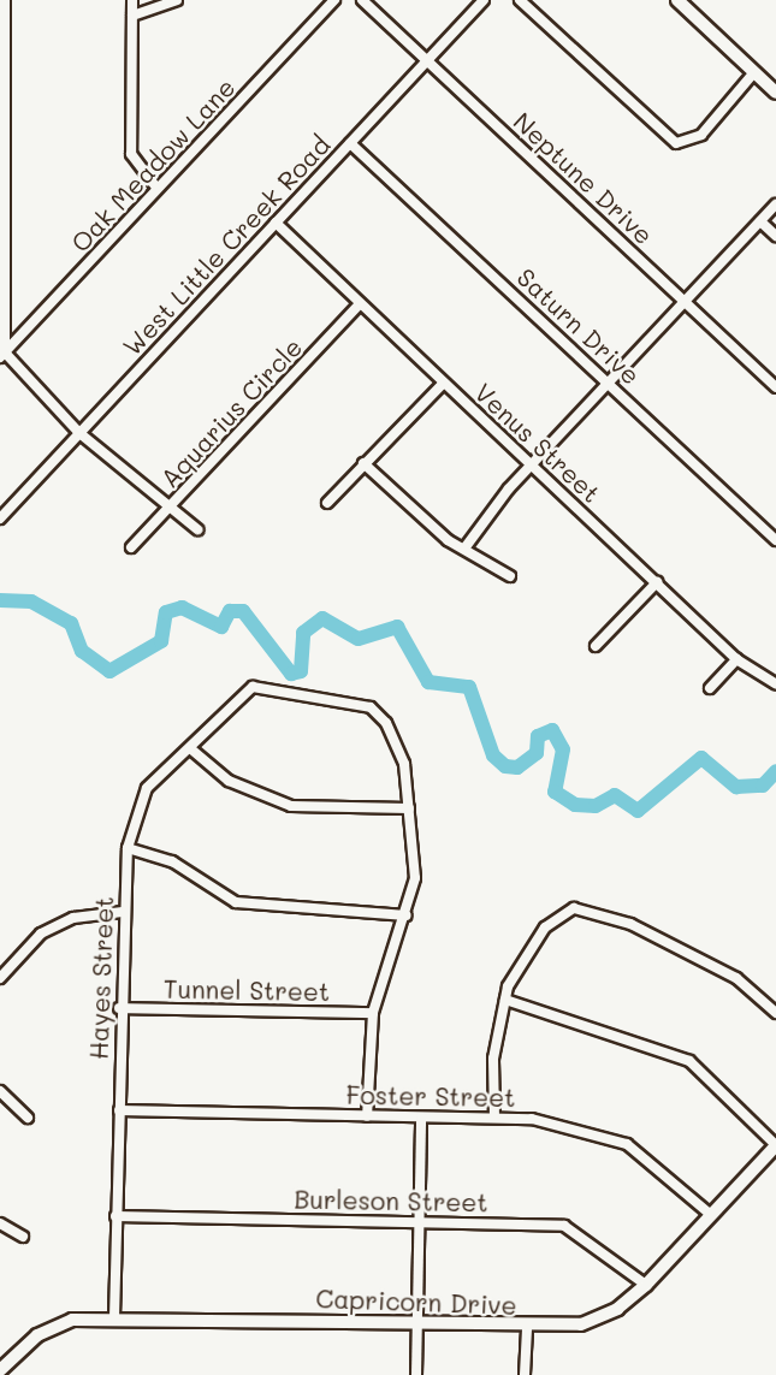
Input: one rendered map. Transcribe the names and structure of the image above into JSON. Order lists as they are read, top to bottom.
{
  "streets": {
    "street": [
      "Oak Meadow Lane",
      "Neptune Drive",
      "West Little Creek Road",
      "Saturn Drive",
      "Aquarius Circle",
      "Venus Street",
      "Hayes Street",
      "Tunnel Street",
      "Foster Street",
      "Burleson Street",
      "Capricorn Drive"
    ]
  },
  "crossings": [
    ["Neptune Drive", "West Little Creek Road"],
    ["West Little Creek Road", "Saturn Drive"],
    ["West Little Creek Road", "Venus Street"],
    ["Aquarius Circle", "Venus Street"],
    ["Hayes Street", "Tunnel Street"],
    ["Hayes Street", "Foster Street"],
    ["Hayes Street", "Burleson Street"],
    ["Hayes Street", "Capricorn Drive"],
    ["Foster Street", "Capricorn Drive"],
    ["Burleson Street", "Capricorn Drive"]
  ]
}
